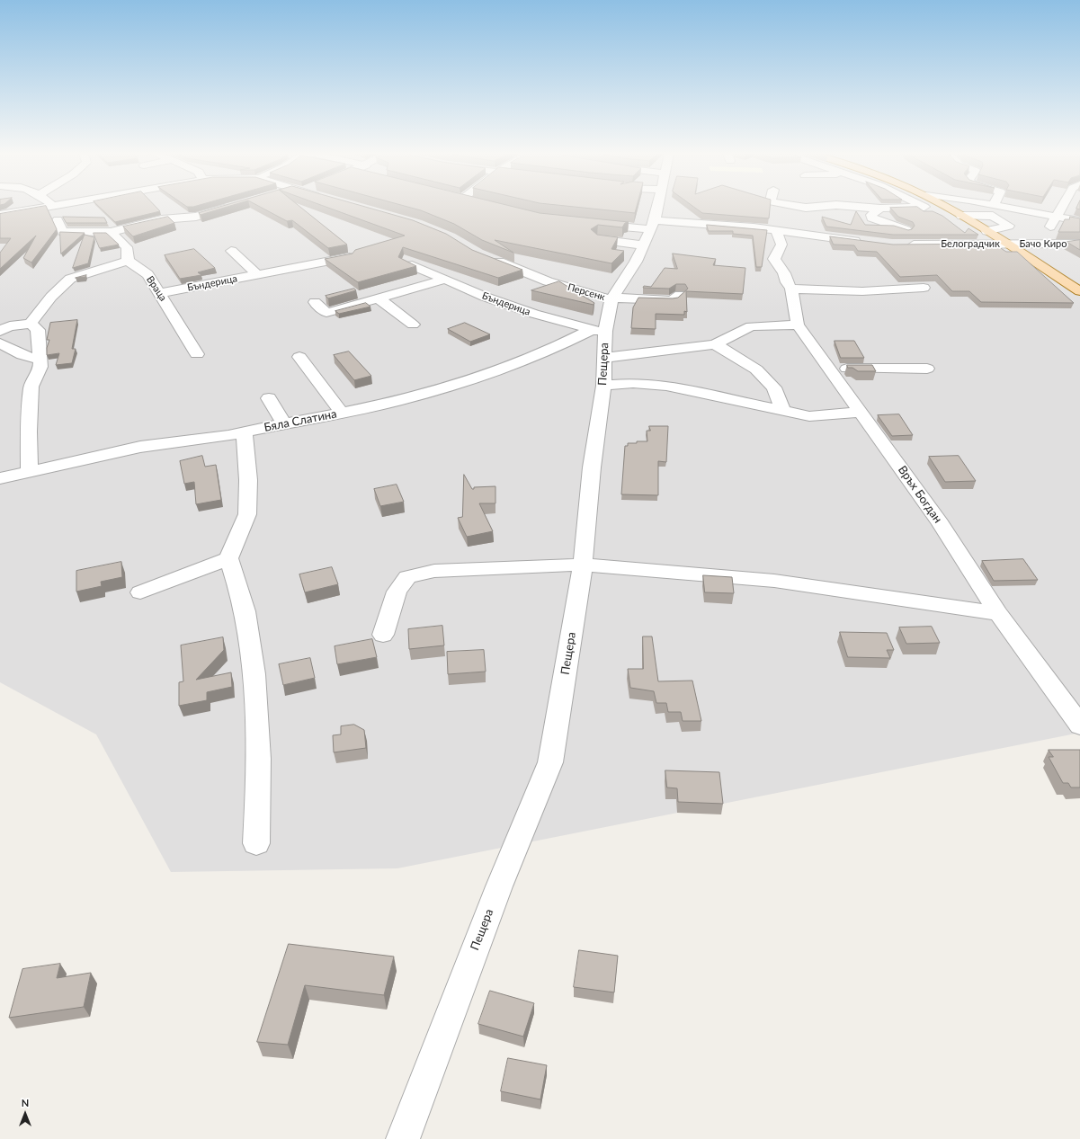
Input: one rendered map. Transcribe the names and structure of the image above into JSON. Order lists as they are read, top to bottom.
{
  "streets": {
    "street": [
      "Белоградчик",
      "Бачо Киро",
      "Бъндерица",
      "Враца",
      "Персенк",
      "Пещера",
      "Бяла Слатина",
      "Връх Богдан"
    ]
  },
  "crossings": [
    ["Белоградчик", "Бачо Киро"],
    ["Бъндерица", "Враца"],
    ["Бъндерица", "Пещера"],
    ["Бъндерица", "Бяла Слатина"],
    ["Персенк", "Пещера"],
    ["Пещера", "Бяла Слатина"]
  ],
  "north": "top"
}
